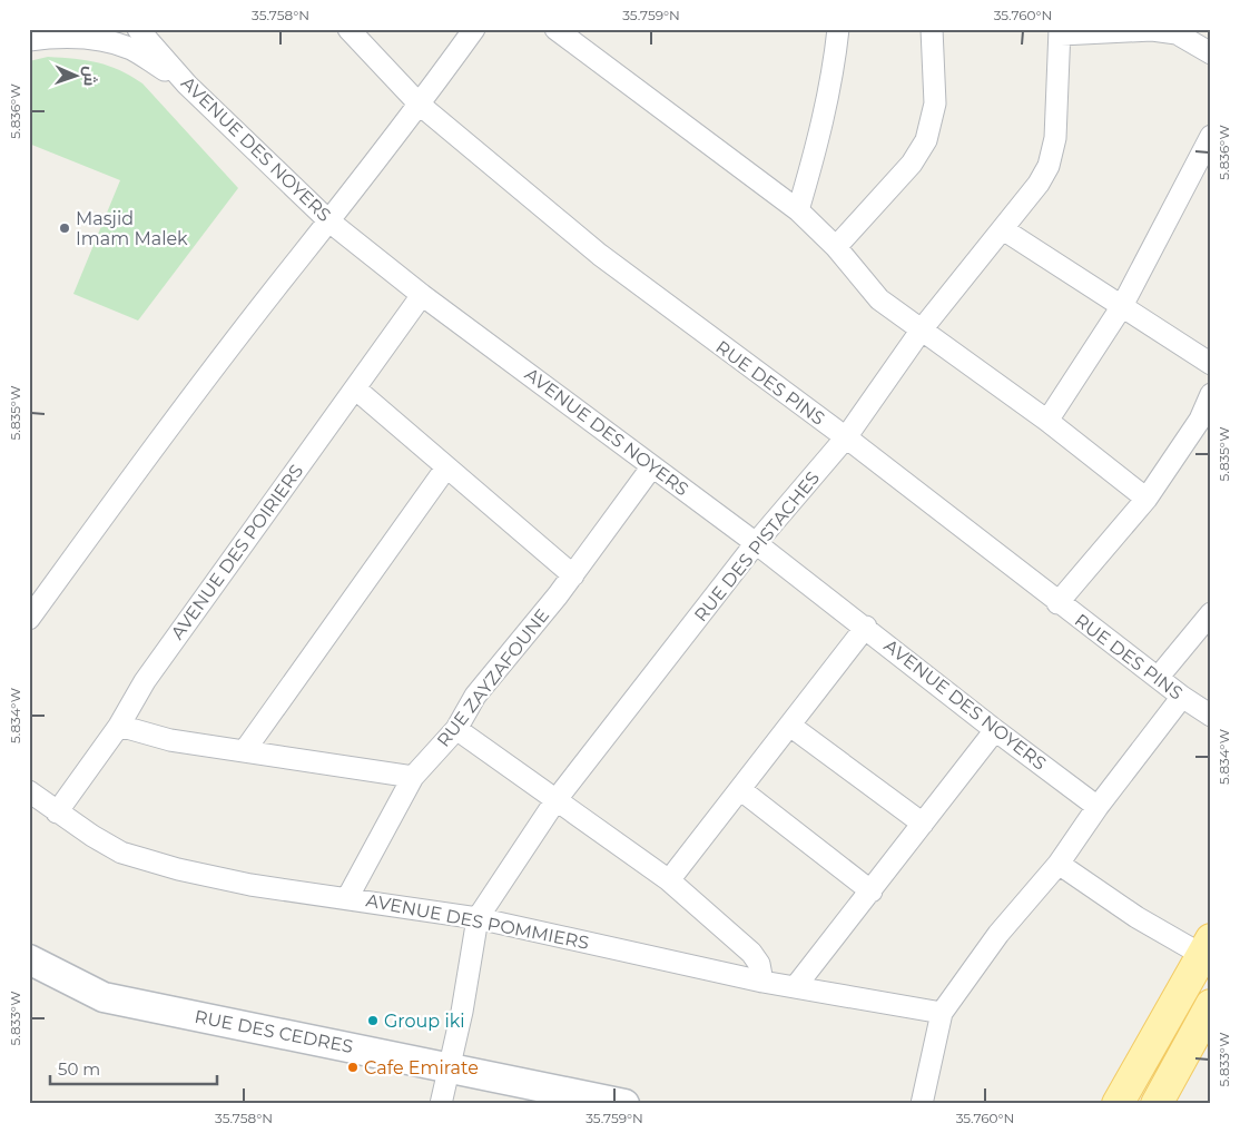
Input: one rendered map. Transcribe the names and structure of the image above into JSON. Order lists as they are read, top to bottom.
{
  "streets": {
    "street": [
      "AVENUE DES NOYERS",
      "RUE DES PINS",
      "RUE DES PISTACHES",
      "AVENUE DES POIRIERS",
      "RUE ZAYZAFOUNE",
      "AVENUE DES POMMIERS",
      "RUE DES CEDRES"
    ]
  },
  "crossings": [
    ["AVENUE DES NOYERS", "RUE DES PISTACHES"],
    ["AVENUE DES NOYERS", "AVENUE DES POIRIERS"],
    ["AVENUE DES NOYERS", "RUE ZAYZAFOUNE"],
    ["RUE DES PINS", "RUE DES PISTACHES"],
    ["RUE DES PISTACHES", "AVENUE DES POMMIERS"],
    ["RUE DES PISTACHES", "RUE DES CEDRES"],
    ["AVENUE DES POIRIERS", "AVENUE DES POMMIERS"],
    ["RUE ZAYZAFOUNE", "AVENUE DES POMMIERS"]
  ],
  "places": ["Masjid Imam Malek", "Group iki", "Cafe Emirate"],
  "scale_bar": "50 m",
  "north": "right",
  "coordinates": [
    "35.758°N",
    "35.759°N",
    "35.760°N",
    "5.836°W",
    "5.835°W",
    "5.834°W",
    "5.833°W"
  ]
}
